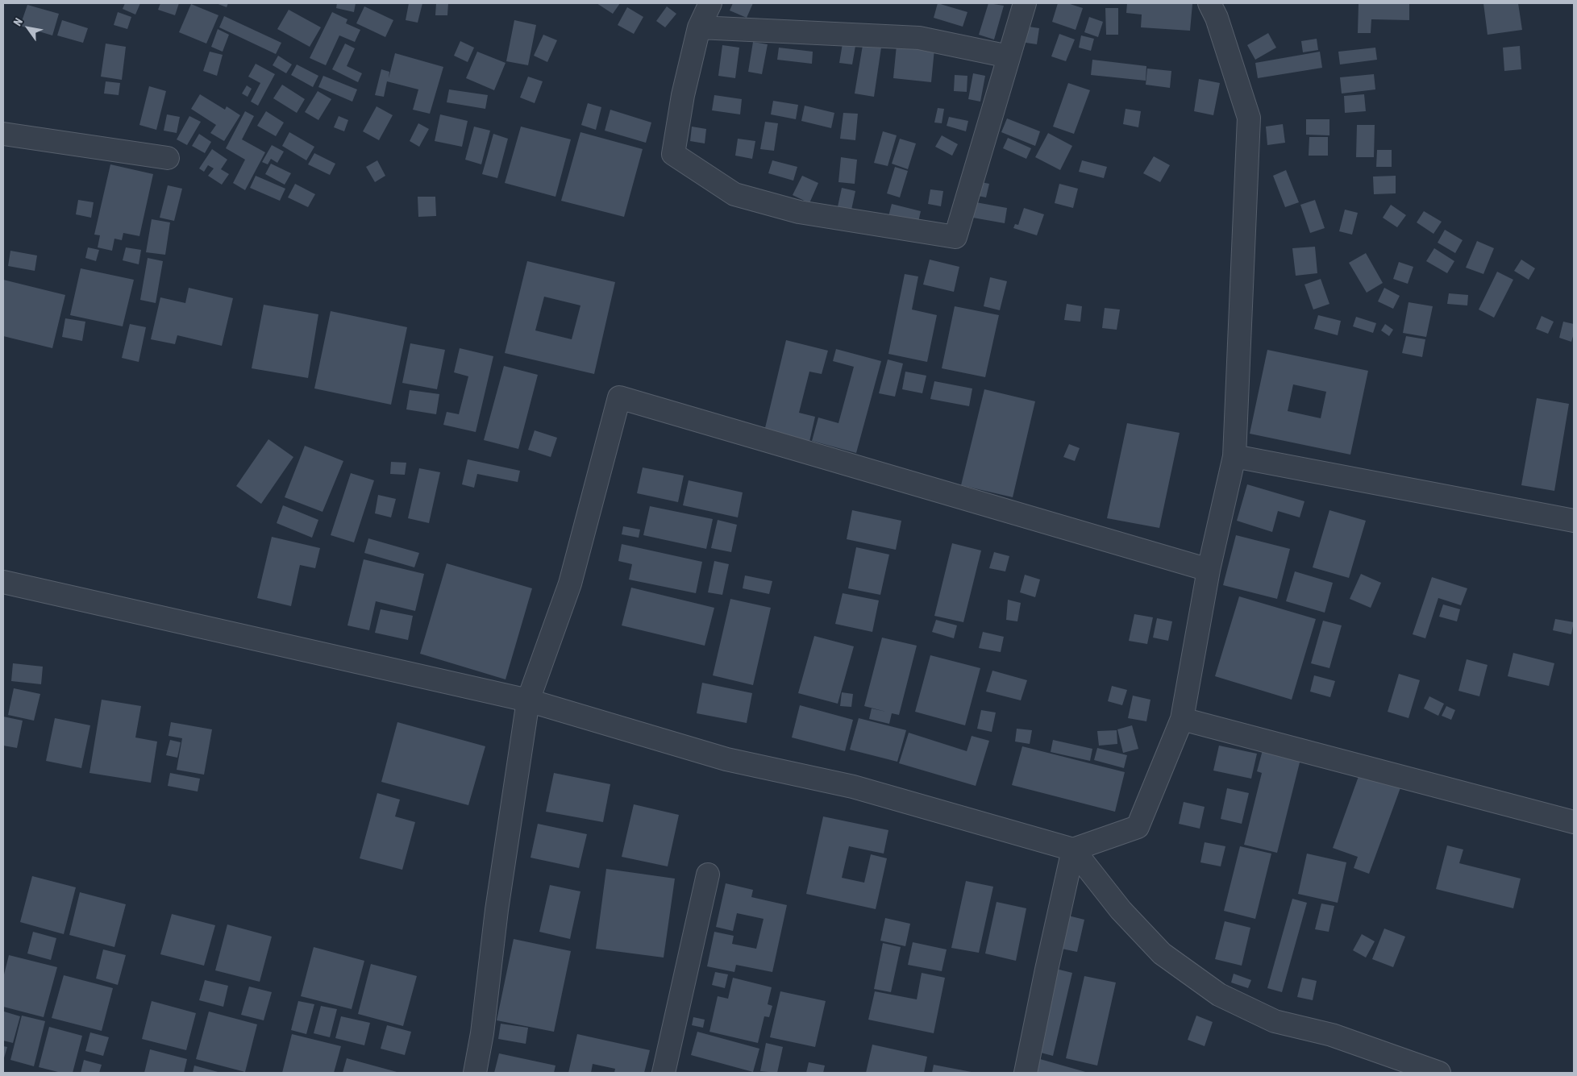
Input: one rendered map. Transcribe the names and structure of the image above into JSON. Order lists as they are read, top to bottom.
{
  "north": "top left"
}
